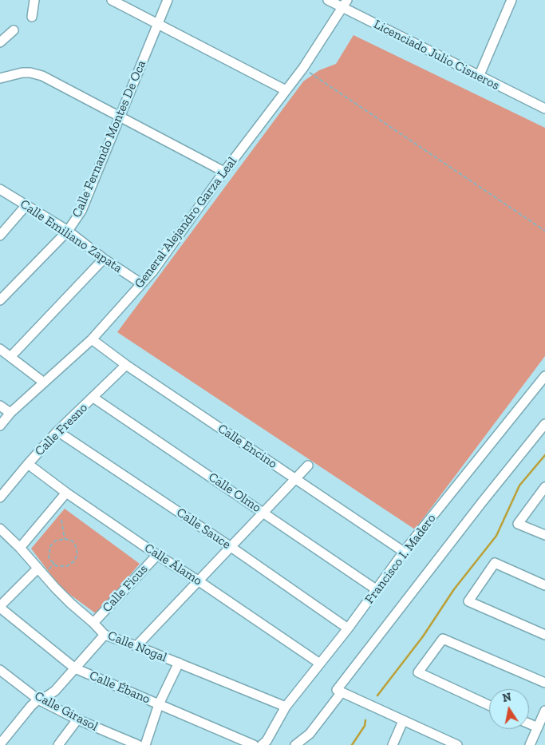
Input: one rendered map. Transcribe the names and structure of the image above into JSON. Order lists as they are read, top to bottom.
{
  "streets": {
    "street": [
      "Licenciado Julio Cisneros",
      "Calle Fernando Montes De Oca",
      "General Alejandro Garza Leal",
      "Calle Emiliano Zapata",
      "Calle Fresno",
      "Calle Encino",
      "Calle Olmo",
      "Calle Sauce",
      "Francisco I. Madero",
      "Calle Álamo",
      "Calle Ficus",
      "Calle Nogal",
      "Calle Ébano",
      "Calle Girasol"
    ]
  },
  "crossings": [
    ["Licenciado Julio Cisneros", "General Alejandro Garza Leal"],
    ["Calle Fernando Montes De Oca", "Calle Emiliano Zapata"],
    ["General Alejandro Garza Leal", "Calle Emiliano Zapata"],
    ["General Alejandro Garza Leal", "Calle Encino"],
    ["Calle Fresno", "Calle Encino"],
    ["Calle Fresno", "Calle Olmo"],
    ["Calle Fresno", "Calle Sauce"],
    ["Calle Fresno", "Calle Álamo"],
    ["Calle Encino", "Francisco I. Madero"],
    ["Calle Olmo", "Francisco I. Madero"],
    ["Calle Sauce", "Francisco I. Madero"],
    ["Francisco I. Madero", "Calle Álamo"],
    ["Francisco I. Madero", "Calle Nogal"],
    ["Calle Álamo", "Calle Ficus"],
    ["Calle Ficus", "Calle Nogal"]
  ],
  "north": "top"
}
